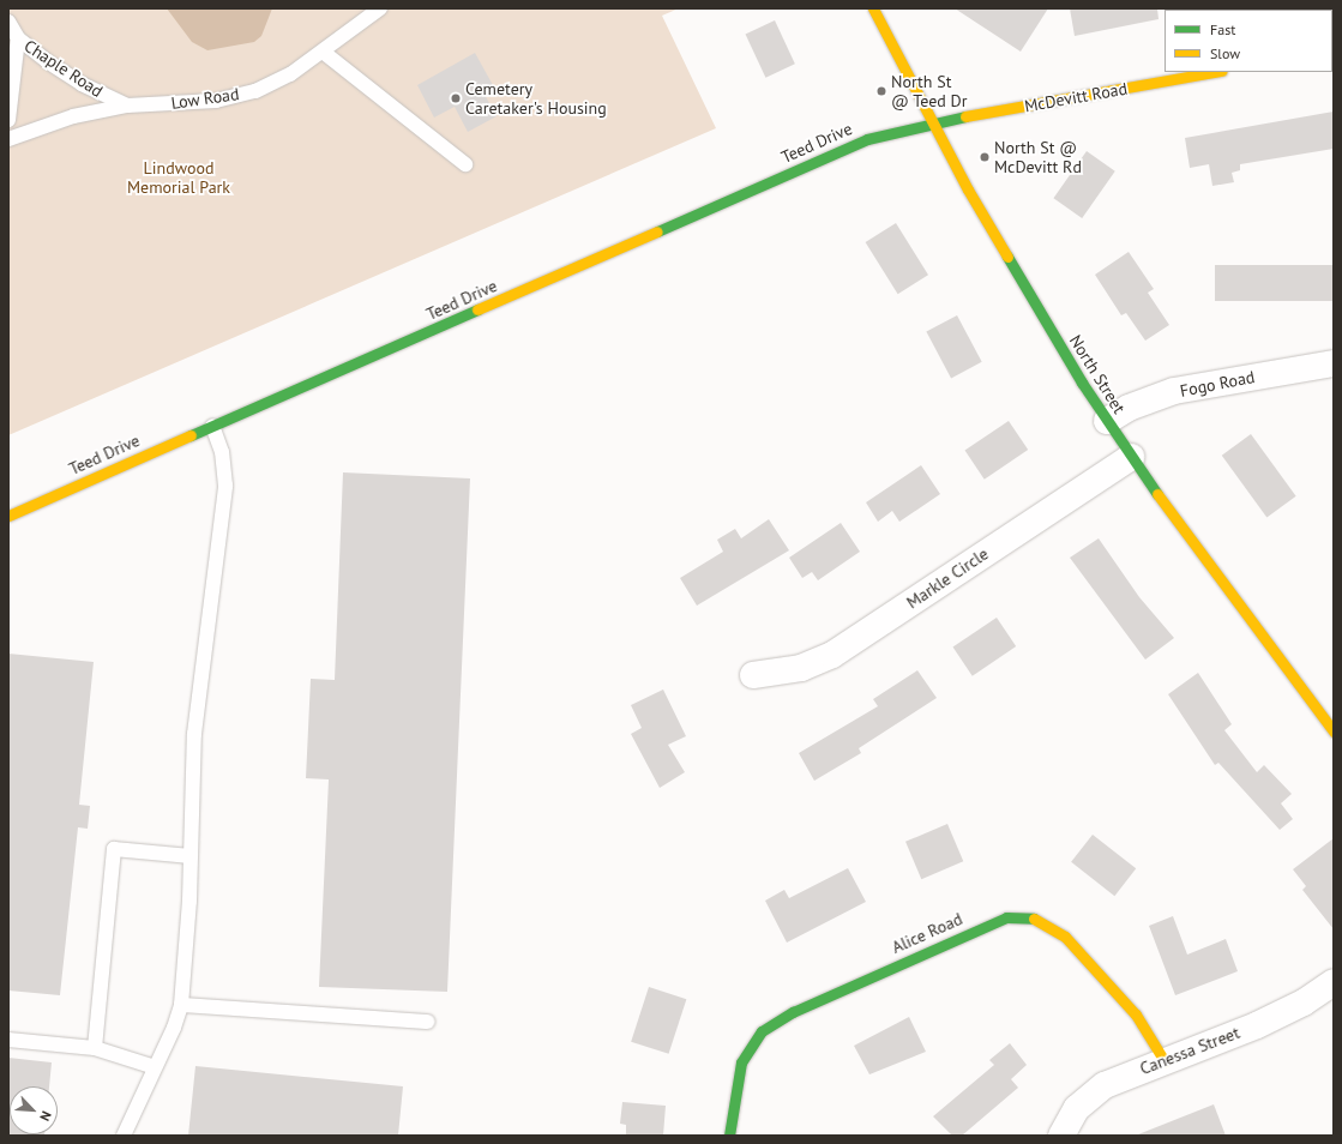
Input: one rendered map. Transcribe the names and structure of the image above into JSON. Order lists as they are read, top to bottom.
{
  "streets": {
    "street": [
      "McDevitt Road",
      "Teed Drive",
      "North Street",
      "Fogo Road",
      "Markle Circle",
      "Alice Road",
      "Canessa Street"
    ],
    "lane": ["Chaple Road", "Low Road"]
  },
  "crossings": [
    ["Chaple Road", "Low Road"],
    ["McDevitt Road", "Teed Drive"],
    ["McDevitt Road", "North Street"],
    ["Teed Drive", "North Street"],
    ["North Street", "Fogo Road"],
    ["North Street", "Markle Circle"],
    ["Alice Road", "Canessa Street"]
  ],
  "parks": ["Lindwood Memorial Park"],
  "places": ["North St @ Teed Dr", "Cemetery Caretaker's Housing", "North St @ McDevitt Rd"],
  "legend": ["Fast", "Slow"],
  "north": "bottom right"
}
